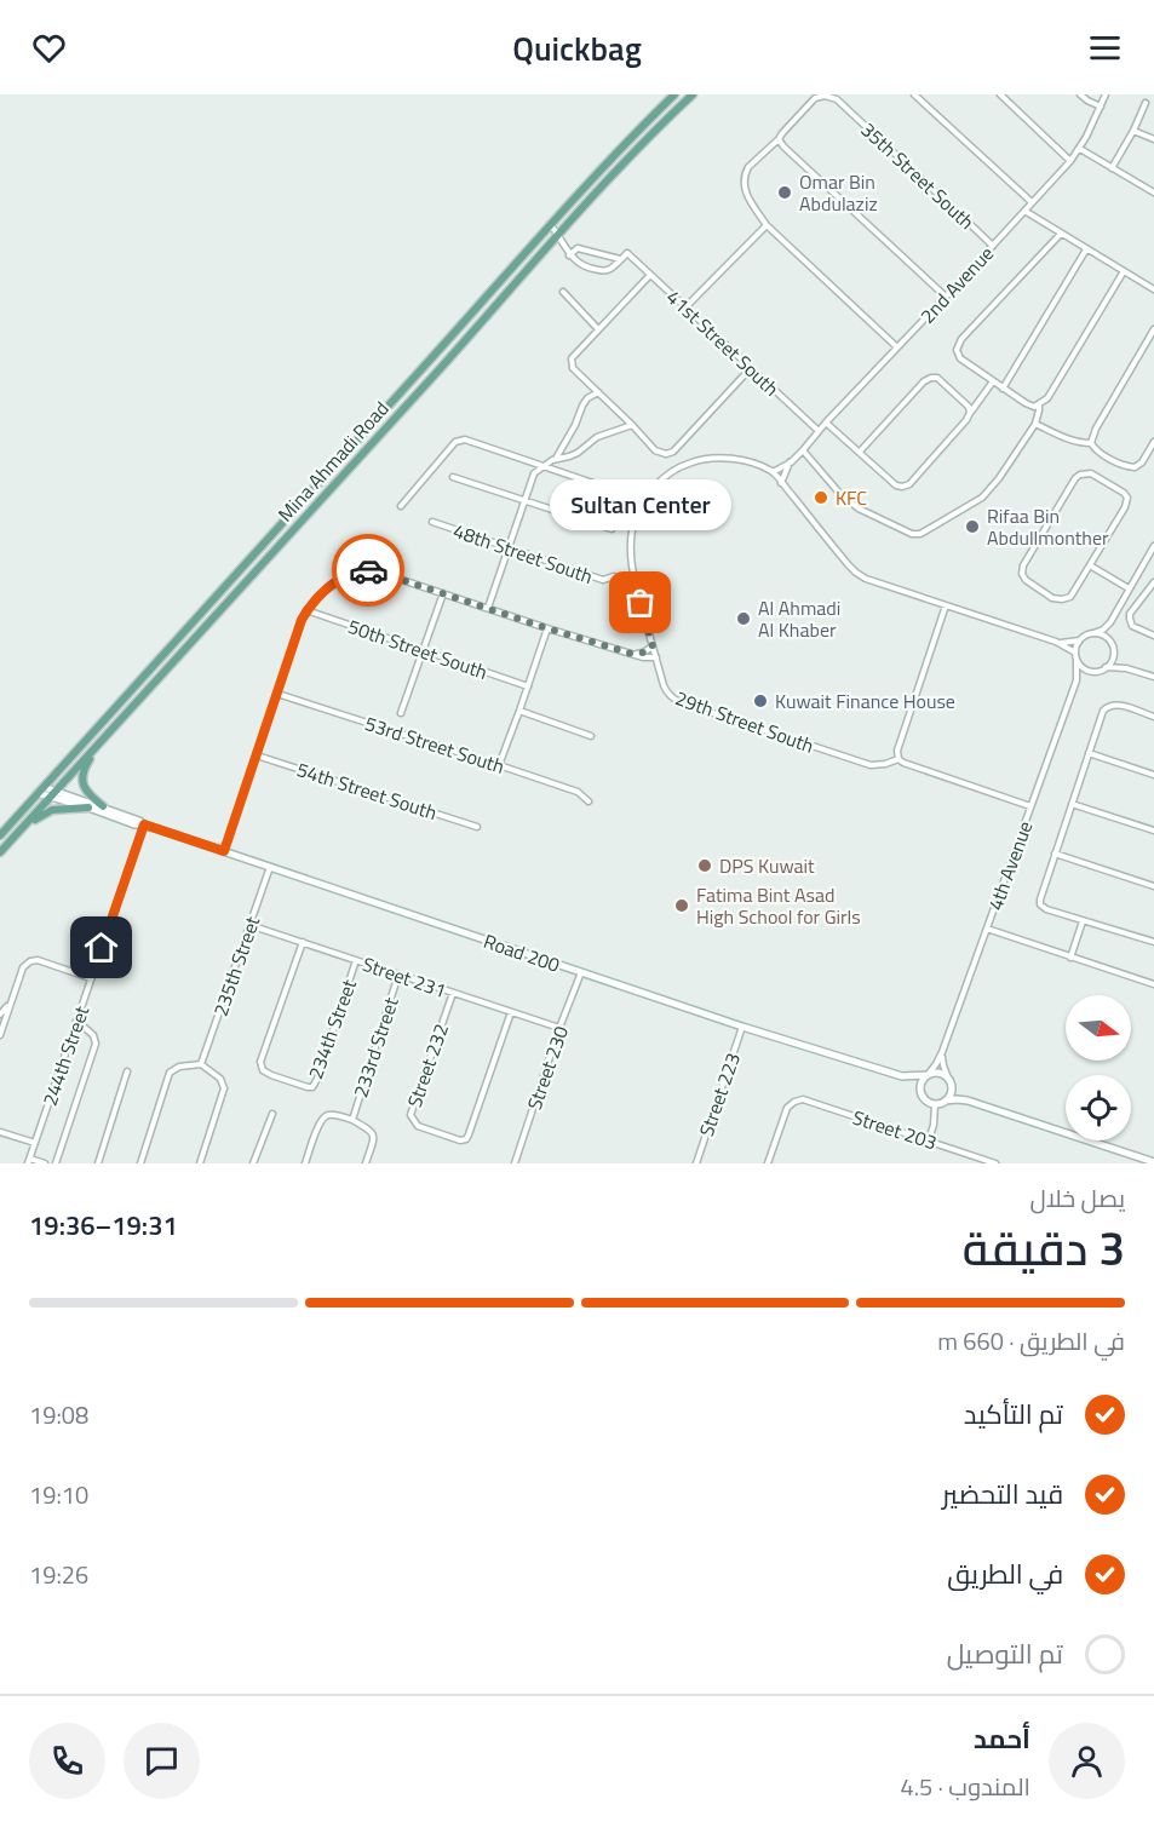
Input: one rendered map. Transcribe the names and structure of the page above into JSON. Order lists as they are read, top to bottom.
{
  "streets": {
    "main road": ["Mina Ahmadi Road", "Road 200"],
    "street": [
      "35th Street South",
      "2nd Avenue",
      "41st Street South",
      "48th Street South",
      "50th Street South",
      "29th Street South",
      "53rd Street South",
      "54th Street South",
      "4th Avenue",
      "235th Street",
      "Street 231",
      "234th Street",
      "233rd Street",
      "244th Street",
      "Street 232",
      "Street 230",
      "Street 223",
      "Street 203"
    ]
  },
  "crossings": [
    ["35th Street South", "2nd Avenue"],
    ["2nd Avenue", "41st Street South"],
    ["2nd Avenue", "29th Street South"],
    ["Mina Ahmadi Road", "Road 200"],
    ["4th Avenue", "Road 200"],
    ["Road 200", "235th Street"],
    ["Road 200", "244th Street"],
    ["Road 200", "Street 230"],
    ["Road 200", "Street 223"],
    ["235th Street", "Street 231"],
    ["Street 231", "234th Street"],
    ["Street 231", "233rd Street"],
    ["Street 231", "Street 232"],
    ["Street 231", "Street 230"]
  ],
  "places": [
    "Omar Bin Abdulaziz",
    "KFC",
    "Rifaa Bin Abdullmonther",
    "Sultan Center",
    "Al Ahmadi Al Khaber",
    "Kuwait Finance House",
    "DPS Kuwait",
    "Fatima Bint Asad High School for Girls"
  ],
  "north": "right",
  "page": {
    "header": "Quickbag",
    "bubble": "Sultan Center",
    "heading": ["3 دقيقة", "يصل خلال", "19:31–19:36"],
    "panel": ["أحمد", "المندوب · 4.5"],
    "bar": "في الطريق · 660 m",
    "list": [
      ["تم التأكيد", "19:08"],
      ["قيد التحضير", "19:10"],
      ["في الطريق", "19:26"],
      "تم التوصيل"
    ]
  }
}
